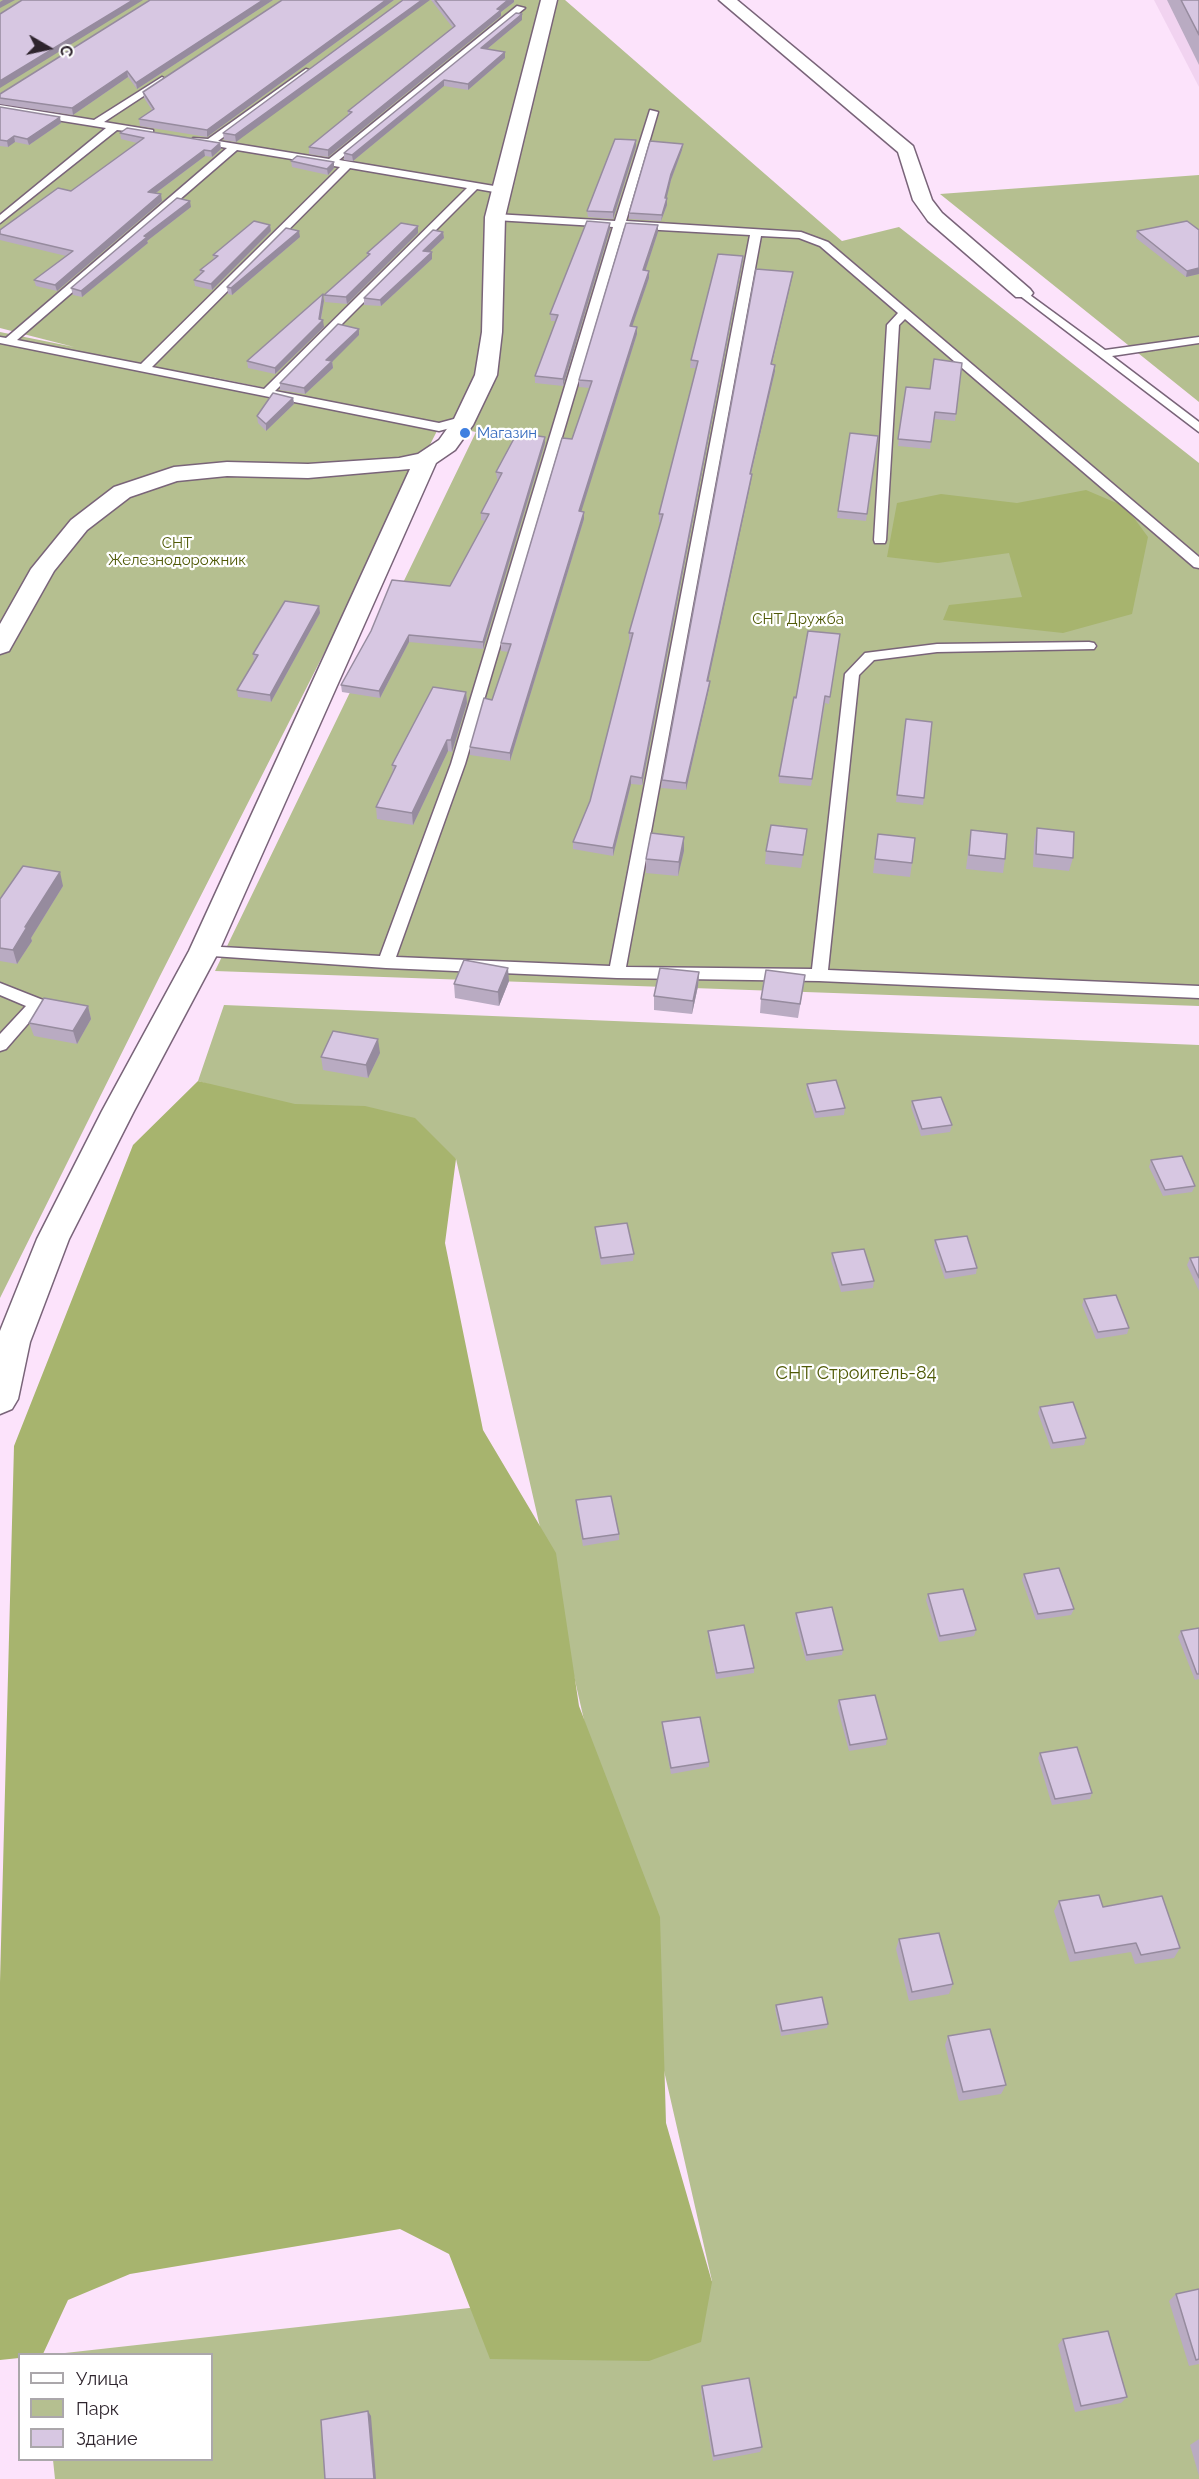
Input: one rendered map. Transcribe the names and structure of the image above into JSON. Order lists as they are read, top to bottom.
{
  "parks": ["СНТ Железнодорожник", "СНТ Дружба", "СНТ Строитель-84"],
  "places": ["Магазин"],
  "legend": ["Улица", "Парк", "Здание"],
  "north": "right"
}
